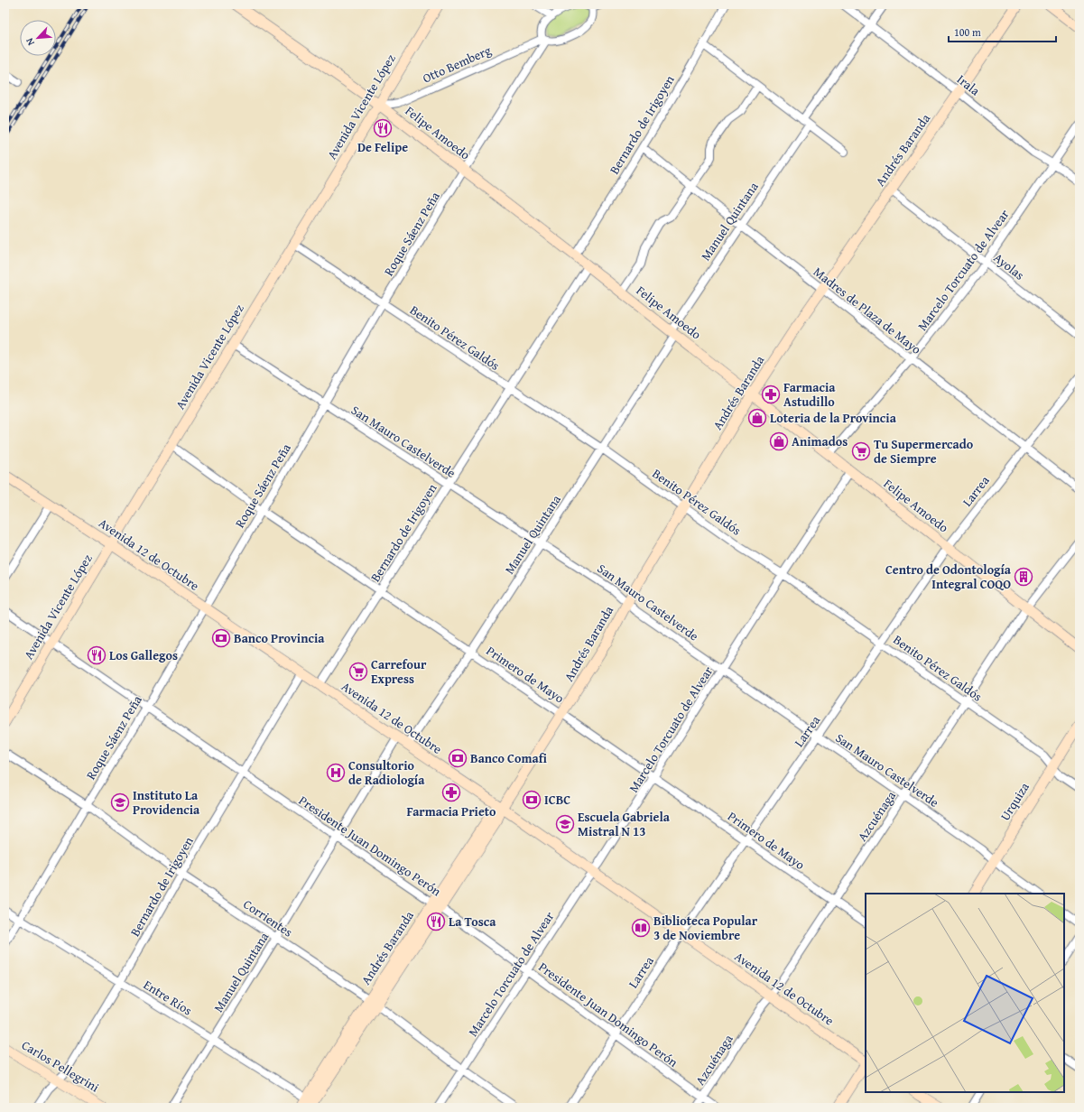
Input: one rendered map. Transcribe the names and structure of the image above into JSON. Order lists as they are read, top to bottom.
{
  "streets": {
    "main road": [
      "Avenida Vicente López",
      "Felipe Amoedo",
      "Andrés Baranda",
      "Avenida 12 de Octubre",
      "Urquiza",
      "Carlos Pellegrini"
    ],
    "street": [
      "Otto Bemberg",
      "Irala",
      "Bernardo de Irigoyen",
      "Manuel Quintana",
      "Roque Sáenz Peña",
      "Ayolas",
      "Marcelo Torcuato de Alvear",
      "Madres de Plaza de Mayo",
      "Benito Pérez Galdós",
      "San Mauro Castelverde",
      "Larrea",
      "Primero de Mayo",
      "Azcuénaga",
      "Presidente Juan Domingo Perón",
      "Corrientes",
      "Entre Ríos"
    ]
  },
  "crossings": [
    ["Otto Bemberg", "Avenida Vicente López"],
    ["Otto Bemberg", "Felipe Amoedo"],
    ["Otto Bemberg", "Roque Sáenz Peña"],
    ["Irala", "Andrés Baranda"],
    ["Irala", "Marcelo Torcuato de Alvear"],
    ["Avenida Vicente López", "Felipe Amoedo"],
    ["Avenida Vicente López", "Benito Pérez Galdós"],
    ["Avenida Vicente López", "San Mauro Castelverde"],
    ["Avenida Vicente López", "Avenida 12 de Octubre"],
    ["Avenida Vicente López", "Primero de Mayo"],
    ["Avenida Vicente López", "Presidente Juan Domingo Perón"],
    ["Bernardo de Irigoyen", "Felipe Amoedo"],
    ["Bernardo de Irigoyen", "Madres de Plaza de Mayo"],
    ["Bernardo de Irigoyen", "Benito Pérez Galdós"],
    ["Bernardo de Irigoyen", "San Mauro Castelverde"],
    ["Bernardo de Irigoyen", "Avenida 12 de Octubre"],
    ["Bernardo de Irigoyen", "Primero de Mayo"],
    ["Bernardo de Irigoyen", "Presidente Juan Domingo Perón"],
    ["Bernardo de Irigoyen", "Corrientes"],
    ["Bernardo de Irigoyen", "Entre Ríos"],
    ["Bernardo de Irigoyen", "Carlos Pellegrini"],
    ["Felipe Amoedo", "Andrés Baranda"],
    ["Felipe Amoedo", "Manuel Quintana"],
    ["Felipe Amoedo", "Roque Sáenz Peña"],
    ["Felipe Amoedo", "Marcelo Torcuato de Alvear"],
    ["Felipe Amoedo", "Larrea"],
    ["Felipe Amoedo", "Azcuénaga"],
    ["Andrés Baranda", "Ayolas"],
    ["Andrés Baranda", "Madres de Plaza de Mayo"],
    ["Andrés Baranda", "Benito Pérez Galdós"],
    ["Andrés Baranda", "San Mauro Castelverde"],
    ["Andrés Baranda", "Avenida 12 de Octubre"],
    ["Andrés Baranda", "Primero de Mayo"],
    ["Andrés Baranda", "Presidente Juan Domingo Perón"],
    ["Andrés Baranda", "Corrientes"],
    ["Andrés Baranda", "Entre Ríos"],
    ["Manuel Quintana", "Madres de Plaza de Mayo"],
    ["Manuel Quintana", "Benito Pérez Galdós"],
    ["Manuel Quintana", "San Mauro Castelverde"],
    ["Manuel Quintana", "Avenida 12 de Octubre"],
    ["Manuel Quintana", "Primero de Mayo"],
    ["Manuel Quintana", "Presidente Juan Domingo Perón"],
    ["Manuel Quintana", "Corrientes"],
    ["Manuel Quintana", "Entre Ríos"],
    ["Roque Sáenz Peña", "Benito Pérez Galdós"],
    ["Roque Sáenz Peña", "San Mauro Castelverde"],
    ["Roque Sáenz Peña", "Avenida 12 de Octubre"],
    ["Roque Sáenz Peña", "Primero de Mayo"],
    ["Roque Sáenz Peña", "Presidente Juan Domingo Perón"],
    ["Roque Sáenz Peña", "Corrientes"],
    ["Roque Sáenz Peña", "Entre Ríos"],
    ["Ayolas", "Marcelo Torcuato de Alvear"],
    ["Marcelo Torcuato de Alvear", "Madres de Plaza de Mayo"],
    ["Marcelo Torcuato de Alvear", "Benito Pérez Galdós"],
    ["Marcelo Torcuato de Alvear", "San Mauro Castelverde"],
    ["Marcelo Torcuato de Alvear", "Avenida 12 de Octubre"],
    ["Marcelo Torcuato de Alvear", "Primero de Mayo"],
    ["Marcelo Torcuato de Alvear", "Presidente Juan Domingo Perón"],
    ["Marcelo Torcuato de Alvear", "Corrientes"],
    ["Madres de Plaza de Mayo", "Larrea"],
    ["Benito Pérez Galdós", "Larrea"],
    ["Benito Pérez Galdós", "Urquiza"],
    ["Benito Pérez Galdós", "Azcuénaga"],
    ["San Mauro Castelverde", "Larrea"],
    ["San Mauro Castelverde", "Urquiza"],
    ["San Mauro Castelverde", "Azcuénaga"],
    ["Larrea", "Avenida 12 de Octubre"],
    ["Larrea", "Primero de Mayo"],
    ["Larrea", "Presidente Juan Domingo Perón"],
    ["Avenida 12 de Octubre", "Azcuénaga"],
    ["Primero de Mayo", "Azcuénaga"],
    ["Azcuénaga", "Presidente Juan Domingo Perón"]
  ],
  "places": {
    "restaurant": ["De Felipe", "Los Gallegos", "La Tosca"],
    "pharmacy": ["Farmacia Astudillo", "Farmacia Prieto"],
    "shop": ["Loteria de la Provincia", "Animados"],
    "supermarket": ["Tu Supermercado de Siempre", "Carrefour Express"],
    "building": ["Centro de Odontología Integral COQO"],
    "bank": ["Banco Provincia", "Banco Comafi", "ICBC"],
    "hospital": ["Consultorio de Radiología"],
    "school or university": ["Instituto La Providencia", "Escuela Gabriela Mistral N 13"],
    "library": ["Biblioteca Popular 3 de Noviembre"]
  },
  "scale_bar": "100 m",
  "north": "bottom left"
}
